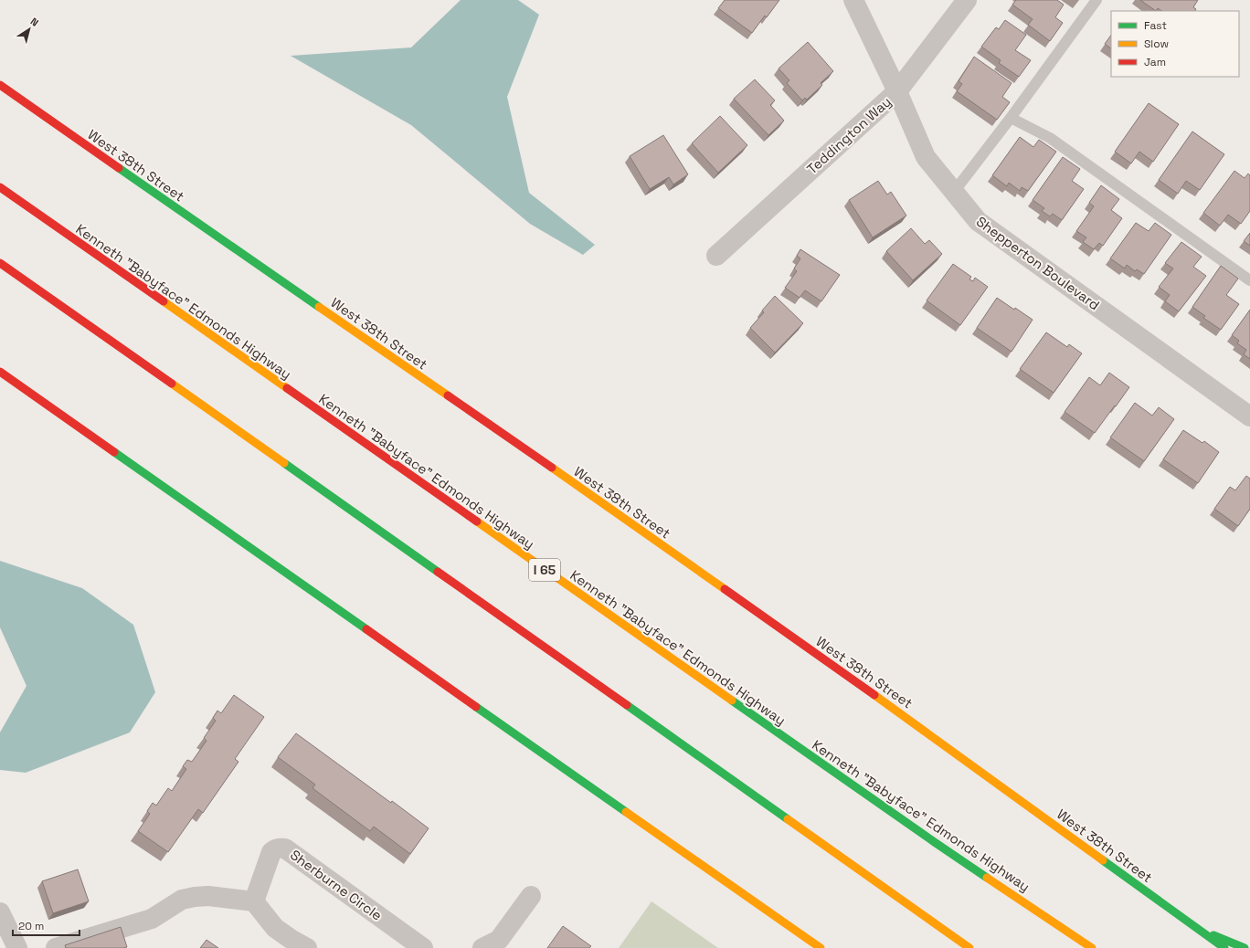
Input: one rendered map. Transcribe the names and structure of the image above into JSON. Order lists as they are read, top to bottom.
{
  "streets": {
    "main road": ["West 38th Street", "Kenneth \"Babyface\" Edmonds Highway", "I 65"],
    "street": ["Teddington Way", "Shepperton Boulevard", "Sherburne Circle"]
  },
  "crossings": [
    ["Teddington Way", "Shepperton Boulevard"]
  ],
  "legend": ["Fast", "Slow", "Jam"],
  "scale_bar": "20 m",
  "north": "top right"
}
